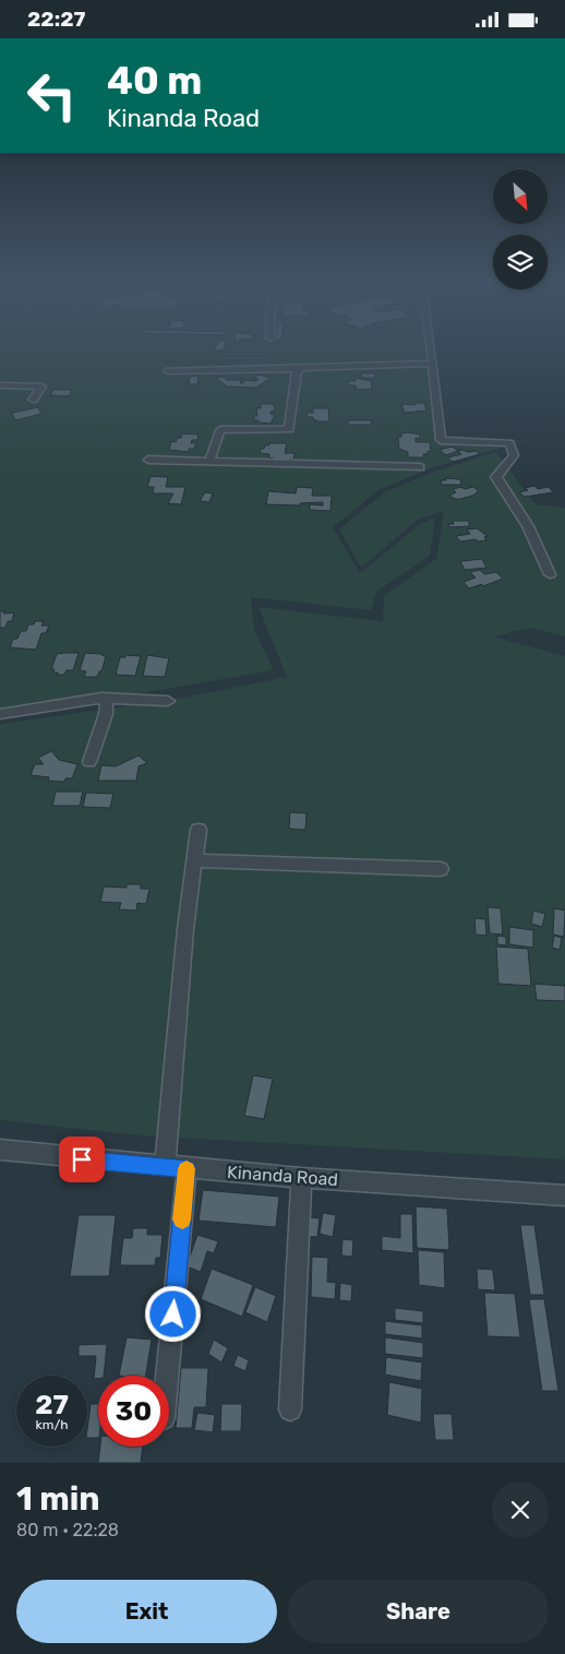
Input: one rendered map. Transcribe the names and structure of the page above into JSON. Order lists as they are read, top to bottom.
{
  "streets": {
    "street": ["Kinanda Road"]
  },
  "north": "bottom right",
  "page": {
    "status": "22:27",
    "turn": ["40 m", "Kinanda Road"],
    "speed": "27 km/h",
    "limit": "30",
    "heading": ["1 min", "80 m · 22:28"],
    "buttons": ["Exit", "Share"]
  }
}
